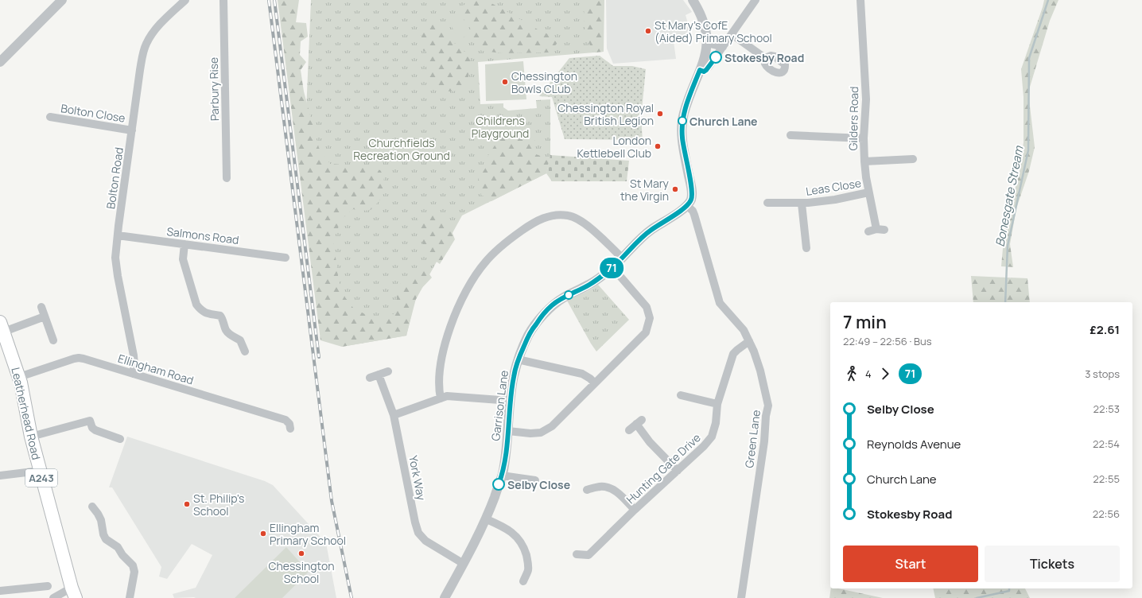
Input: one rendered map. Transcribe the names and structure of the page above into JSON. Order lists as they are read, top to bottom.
{
  "streets": {
    "highway": ["Leatherhead Road", "A243"],
    "street": [
      "Parbury Rise",
      "Bolton Close",
      "Gilders Road",
      "Bolton Road",
      "Leas Close",
      "Salmons Road",
      "Ellingham Road",
      "Garrison Lane",
      "Green Lane",
      "Hunting Gate Drive",
      "York Way"
    ]
  },
  "crossings": [
    ["Bolton Close", "Bolton Road"],
    ["Gilders Road", "Leas Close"],
    ["Bolton Road", "Salmons Road"],
    ["Bolton Road", "Ellingham Road"],
    ["Ellingham Road", "Leatherhead Road"],
    ["Garrison Lane", "Green Lane"],
    ["Garrison Lane", "York Way"],
    ["Green Lane", "Hunting Gate Drive"]
  ],
  "water": ["Bonesgate Stream"],
  "parks": ["Childrens Playground", "Churchfields Recreation Ground"],
  "places": [
    "St Mary's CofE (Aided) Primary School",
    "Stokesby Road",
    "Chessington Bowls CLub",
    "Chessington Royal British Legion",
    "Church Lane",
    "London Kettlebell Club",
    "St Mary the Virgin",
    "Selby Close",
    "St. Philip's School",
    "Ellingham Primary School",
    "Chessington School"
  ],
  "lines": ["bus line 71"],
  "page": {
    "on_map": "71",
    "heading": ["7 min", "22:49 – 22:56 · Bus", "£2.61"],
    "legs": ["4", "71", "3 stops"],
    "list": [
      {
        "name": "Selby Close",
        "value": "22:53"
      },
      {
        "name": "Reynolds Avenue",
        "value": "22:54"
      },
      {
        "name": "Church Lane",
        "value": "22:55"
      },
      {
        "name": "Stokesby Road",
        "value": "22:56"
      }
    ],
    "buttons": ["Start", "Tickets"]
  }
}
